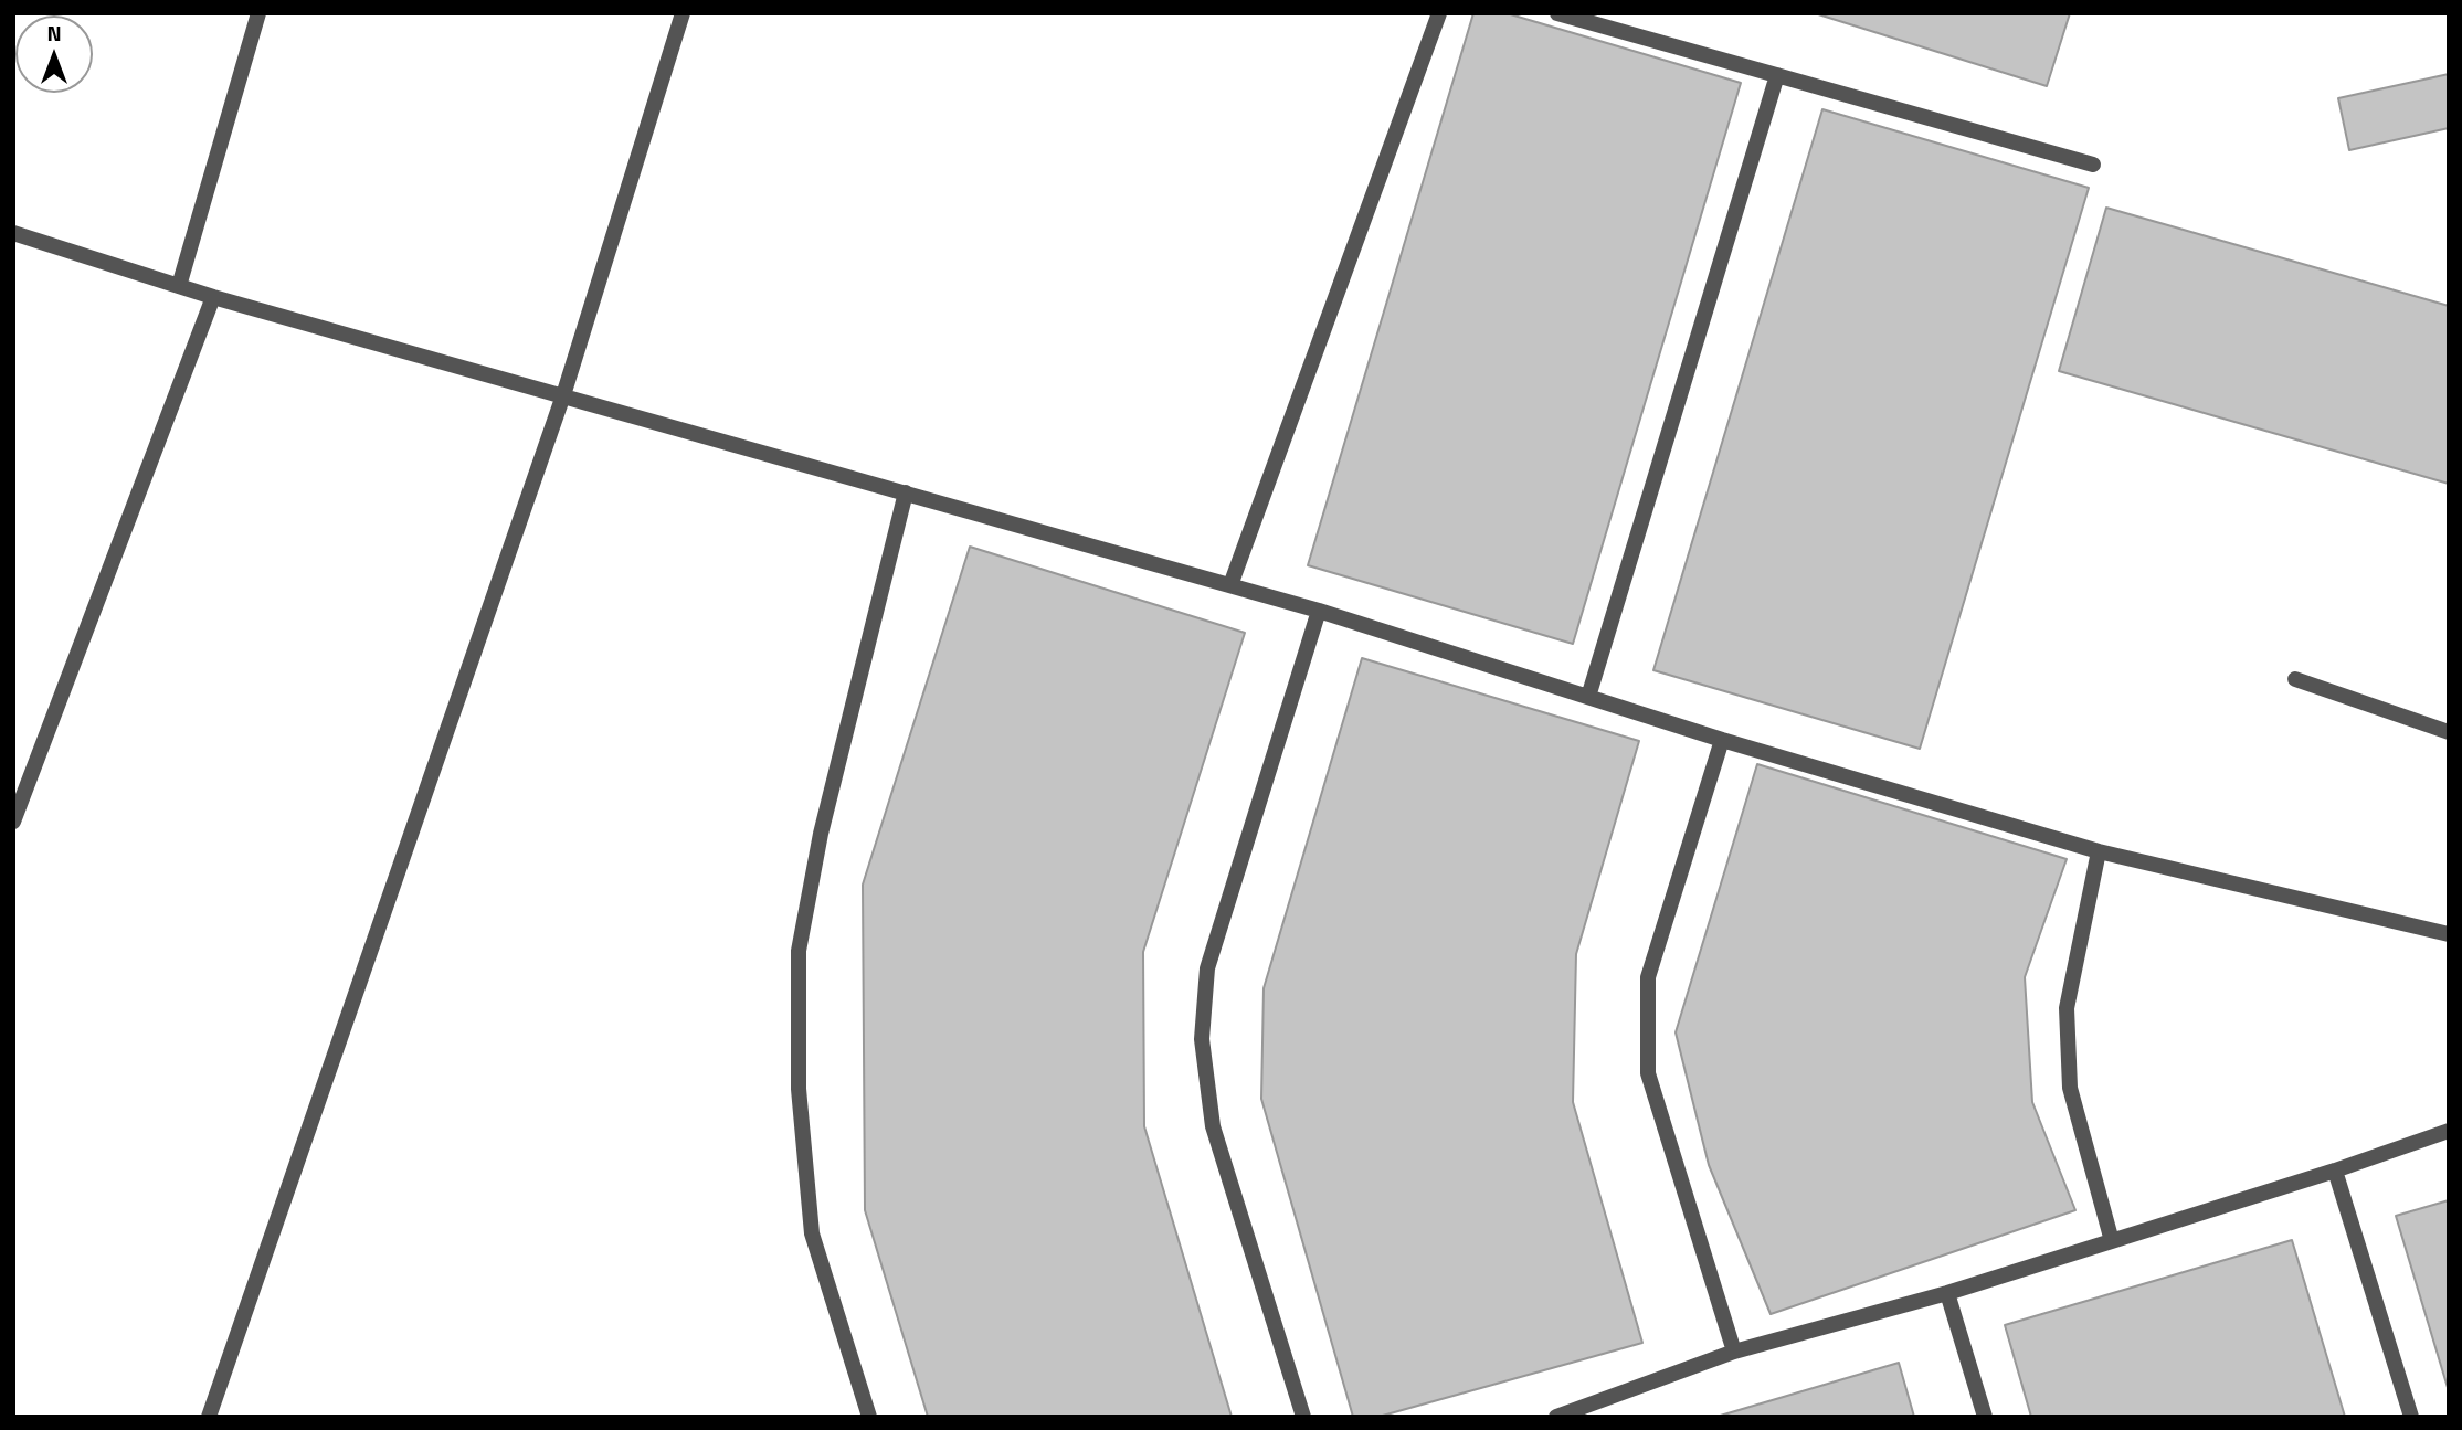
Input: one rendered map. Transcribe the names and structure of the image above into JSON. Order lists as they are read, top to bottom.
{
  "north": "top"
}
